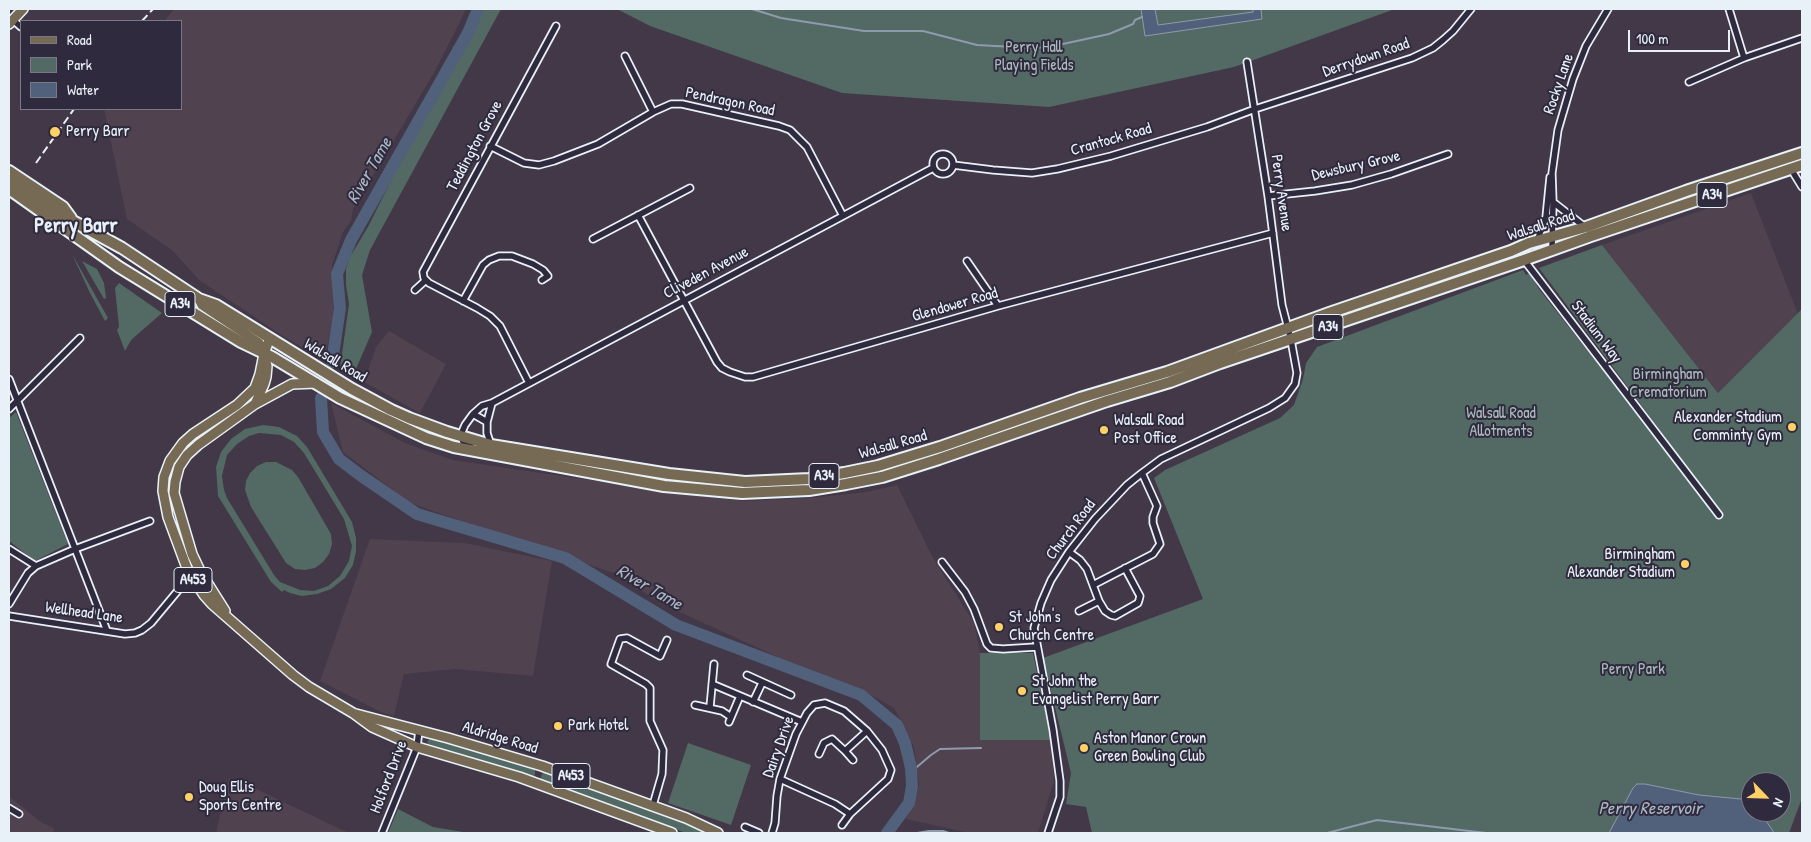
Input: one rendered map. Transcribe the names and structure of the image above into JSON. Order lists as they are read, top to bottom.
{
  "streets": {
    "highway": ["A34", "Walsall Road"],
    "main road": ["A453", "Aldridge Road"],
    "street": [
      "Derrydown Road",
      "Rocky Lane",
      "Pendragon Road",
      "Crantock Road",
      "Teddington Grove",
      "Dewsbury Grove",
      "Perry Avenue",
      "Cliveden Avenue",
      "Glendower Road",
      "Stadium Way",
      "Church Road",
      "Wellhead Lane",
      "Dairy Drive",
      "Holford Drive"
    ]
  },
  "crossings": [
    ["Derrydown Road", "Crantock Road"],
    ["Derrydown Road", "Perry Avenue"],
    ["Rocky Lane", "Walsall Road"],
    ["Pendragon Road", "Teddington Grove"],
    ["Pendragon Road", "Cliveden Avenue"],
    ["Crantock Road", "Perry Avenue"],
    ["Crantock Road", "Cliveden Avenue"],
    ["Dewsbury Grove", "Perry Avenue"],
    ["Perry Avenue", "Walsall Road"],
    ["Perry Avenue", "Glendower Road"],
    ["A34", "Walsall Road"],
    ["Walsall Road", "Cliveden Avenue"],
    ["Walsall Road", "Stadium Way"],
    ["Walsall Road", "Church Road"],
    ["Walsall Road", "Aldridge Road"],
    ["Cliveden Avenue", "Glendower Road"],
    ["Wellhead Lane", "Aldridge Road"],
    ["Aldridge Road", "Holford Drive"]
  ],
  "districts": ["Perry Barr"],
  "water": ["River Tame", "Perry Reservoir"],
  "parks": [
    "Perry Hall Playing Fields",
    "Birmingham Crematorium",
    "Walsall Road Allotments",
    "Perry Park"
  ],
  "places": [
    "Perry Barr",
    "Alexander Stadium Comminty Gym",
    "Walsall Road Post Office",
    "Birmingham Alexander Stadium",
    "St John's Church Centre",
    "St John the Evangelist Perry Barr",
    "Park Hotel",
    "Aston Manor Crown Green Bowling Club",
    "Doug Ellis Sports Centre"
  ],
  "legend": ["Road", "Park", "Water"],
  "scale_bar": "100 m",
  "north": "bottom right"
}
